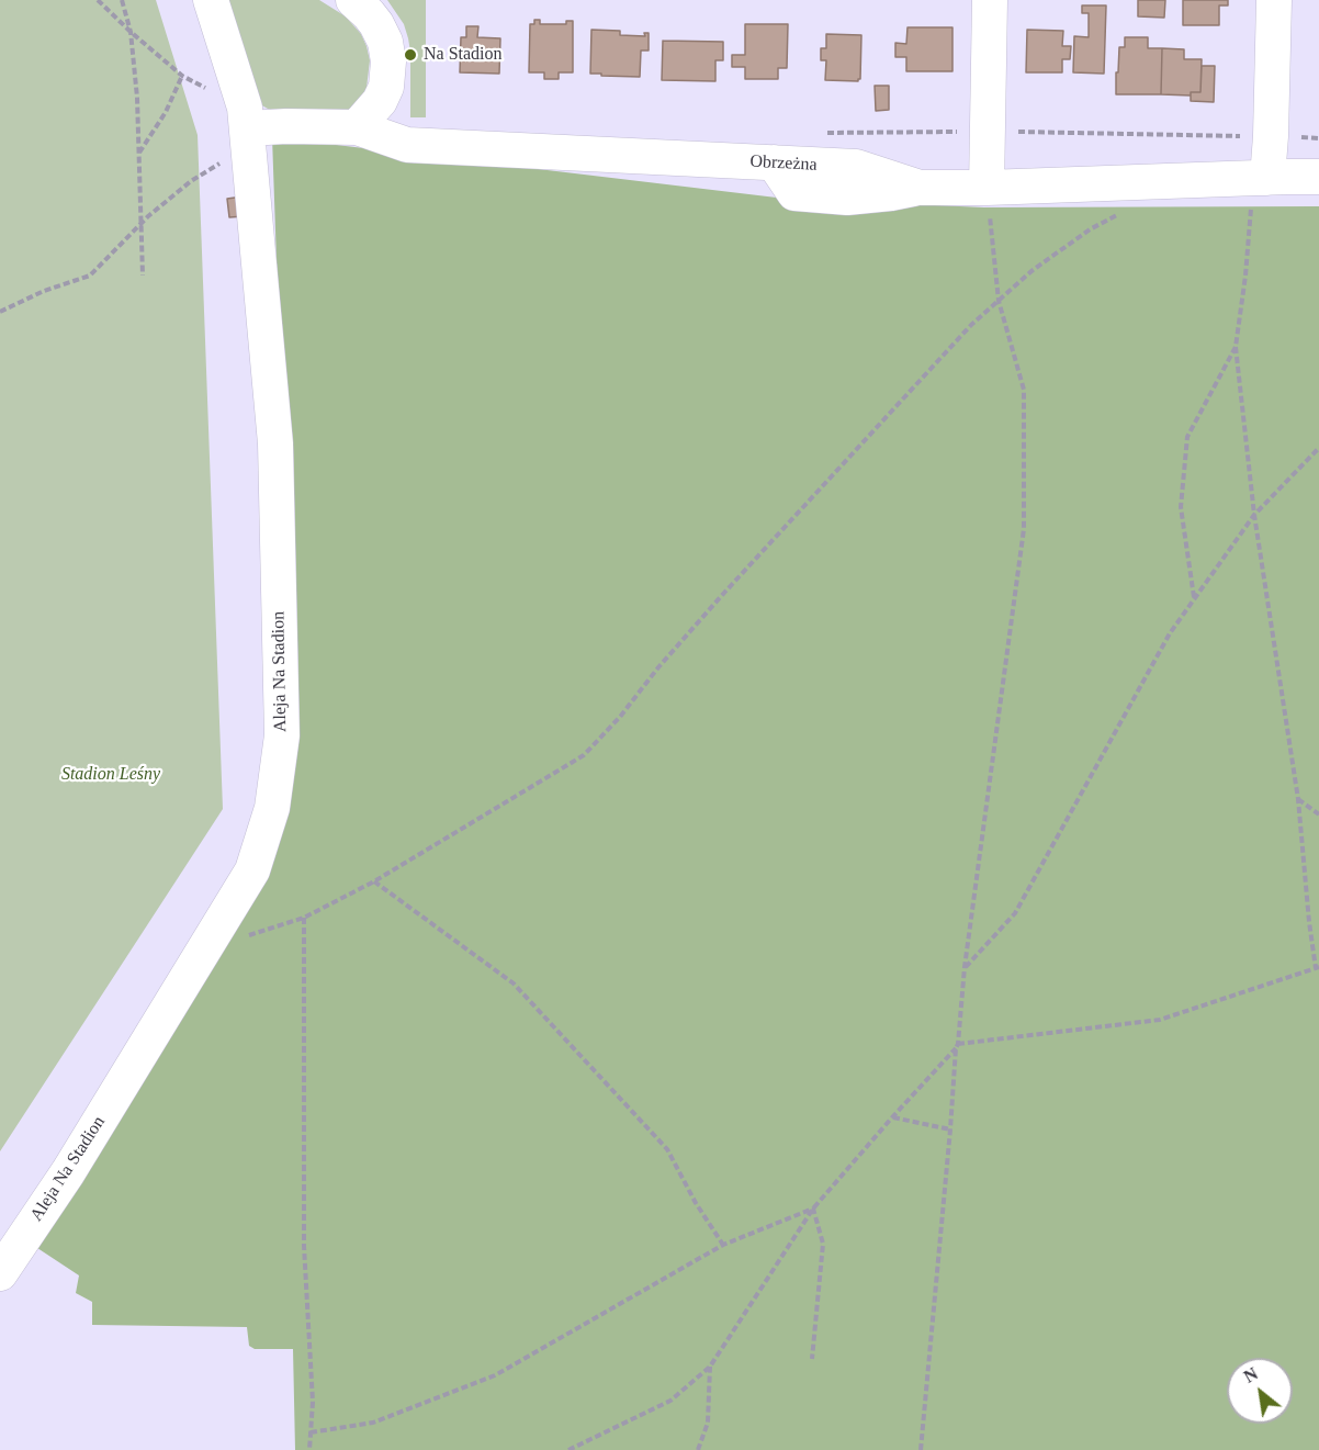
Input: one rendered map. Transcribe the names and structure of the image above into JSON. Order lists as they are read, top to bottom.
{
  "streets": {
    "street": ["Obrzeżna", "Aleja Na Stadion"]
  },
  "crossings": [
    ["Obrzeżna", "Aleja Na Stadion"]
  ],
  "parks": ["Stadion Leśny"],
  "places": ["Na Stadion"],
  "north": "top left"
}
